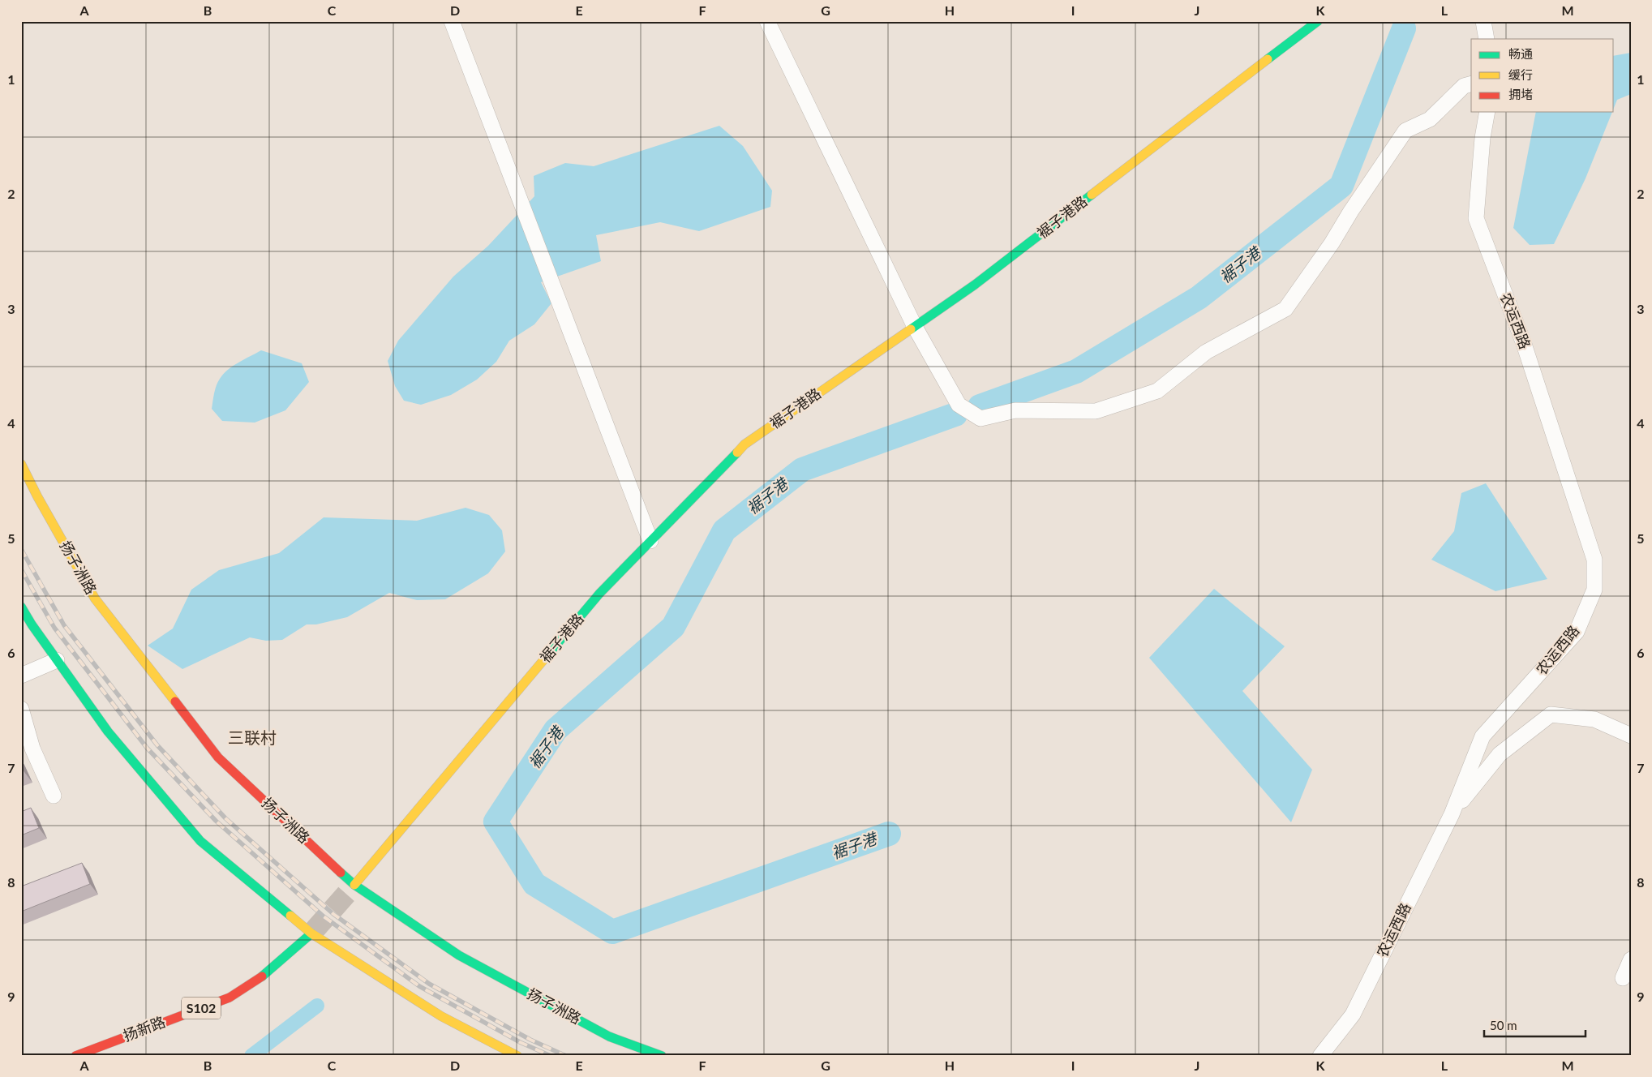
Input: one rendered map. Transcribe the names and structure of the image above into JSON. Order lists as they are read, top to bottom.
{
  "streets": {
    "main road": [
      "裾子港路",
      "扬子洲路",
      "S102",
      "扬新路"
    ],
    "street": ["农运西路"]
  },
  "crossings": [
    ["裾子港路", "扬子洲路"]
  ],
  "districts": ["三联村"],
  "water": ["裾子港"],
  "legend": ["畅通", "缓行", "拥堵"],
  "scale_bar": "50 m",
  "grid": {
    "columns": [
      "A",
      "B",
      "C",
      "D",
      "E",
      "F",
      "G",
      "H",
      "I",
      "J",
      "K",
      "L",
      "M"
    ],
    "rows": [
      "1",
      "2",
      "3",
      "4",
      "5",
      "6",
      "7",
      "8",
      "9"
    ]
  }
}
